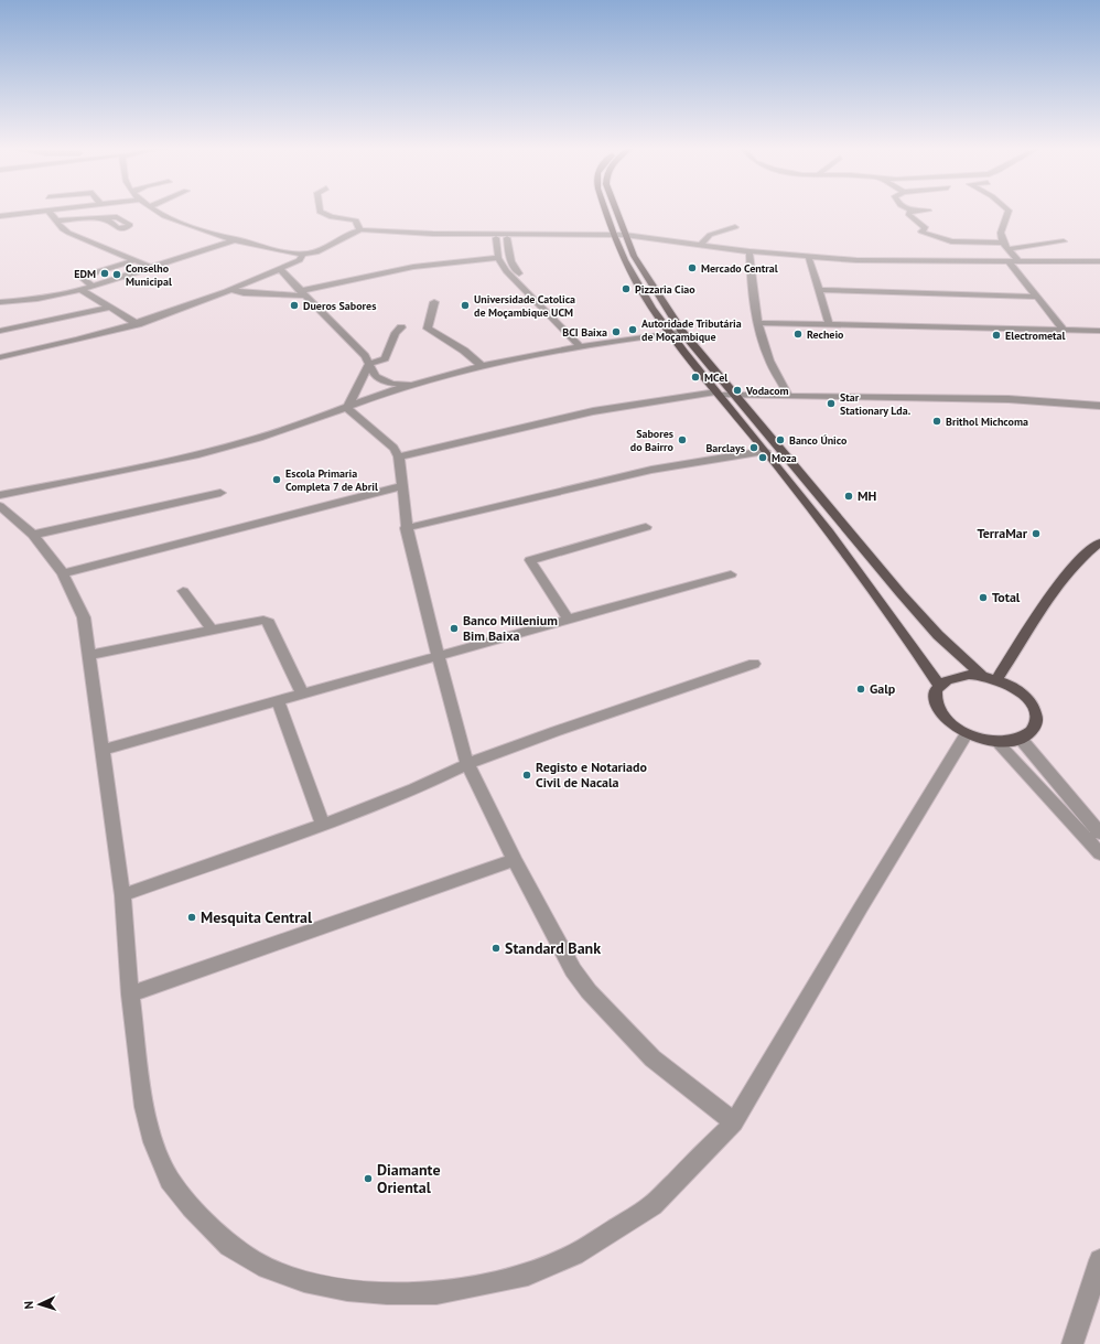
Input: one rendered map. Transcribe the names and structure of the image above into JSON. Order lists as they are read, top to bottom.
{
  "places": [
    "Mercado Central",
    "EDM",
    "Conselho Municipal",
    "Pizzaria Ciao",
    "Dueros Sabores",
    "Universidade Catolica de Moçambique UCM",
    "Autoridade Tributária de Moçambique",
    "BCI Baixa",
    "Recheio",
    "Electrometal",
    "MCel",
    "Vodacom",
    "Star Stationary Lda.",
    "Brithol Michcoma",
    "Sabores do Bairro",
    "Banco Único",
    "Barclays",
    "Moza",
    "Escola Primaria Completa 7 de Abril",
    "MH",
    "TerraMar",
    "Total",
    "Banco Millenium Bim Baixa",
    "Galp",
    "Registo e Notariado Civil de Nacala",
    "Mesquita Central",
    "Standard Bank",
    "Diamante Oriental"
  ],
  "north": "left"
}
